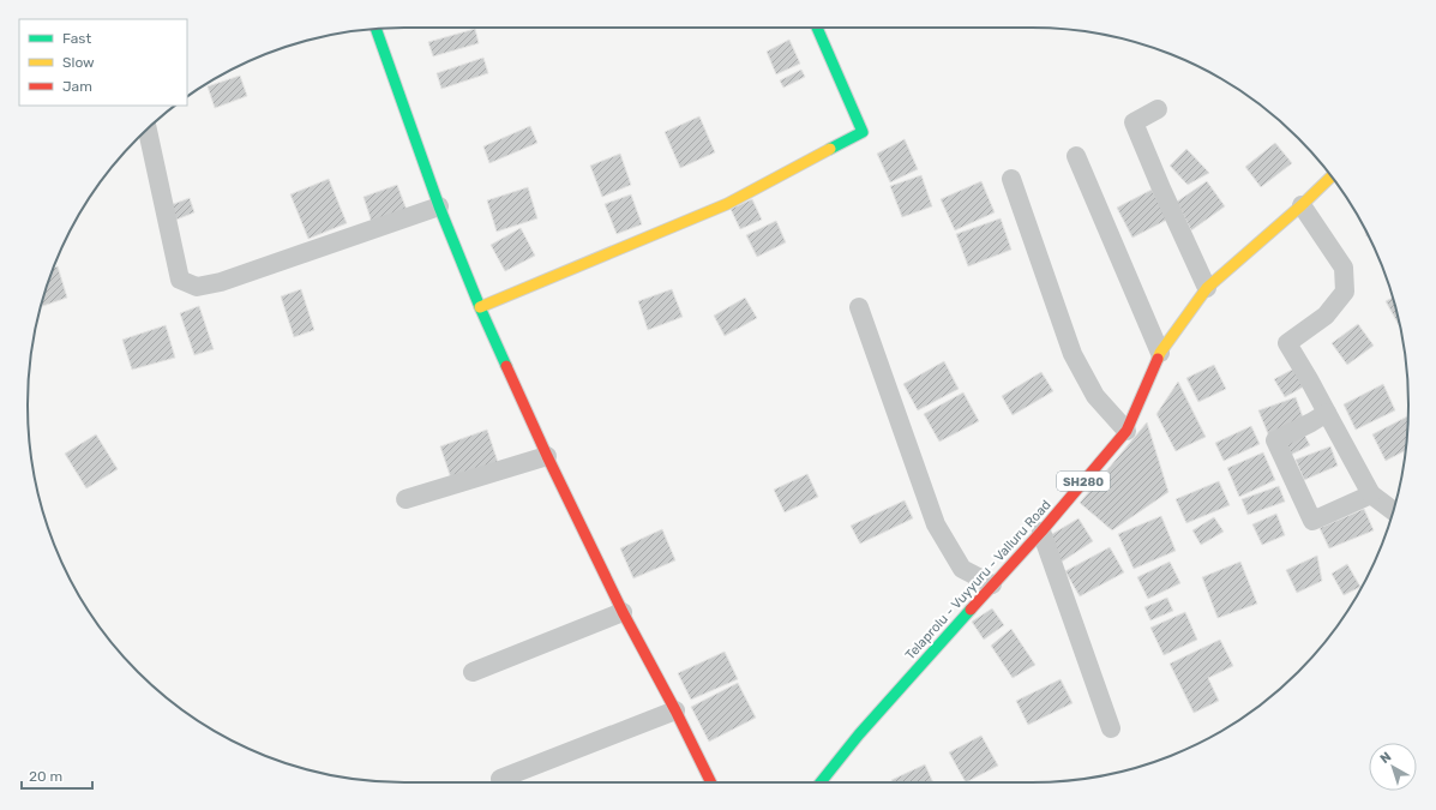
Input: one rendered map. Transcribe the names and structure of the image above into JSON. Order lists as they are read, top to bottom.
{
  "streets": {
    "street": ["SH280", "Telaprolu - Vuyyuru - Valluru Road"]
  },
  "legend": ["Fast", "Slow", "Jam"],
  "scale_bar": "20 m",
  "north": "top left"
}
